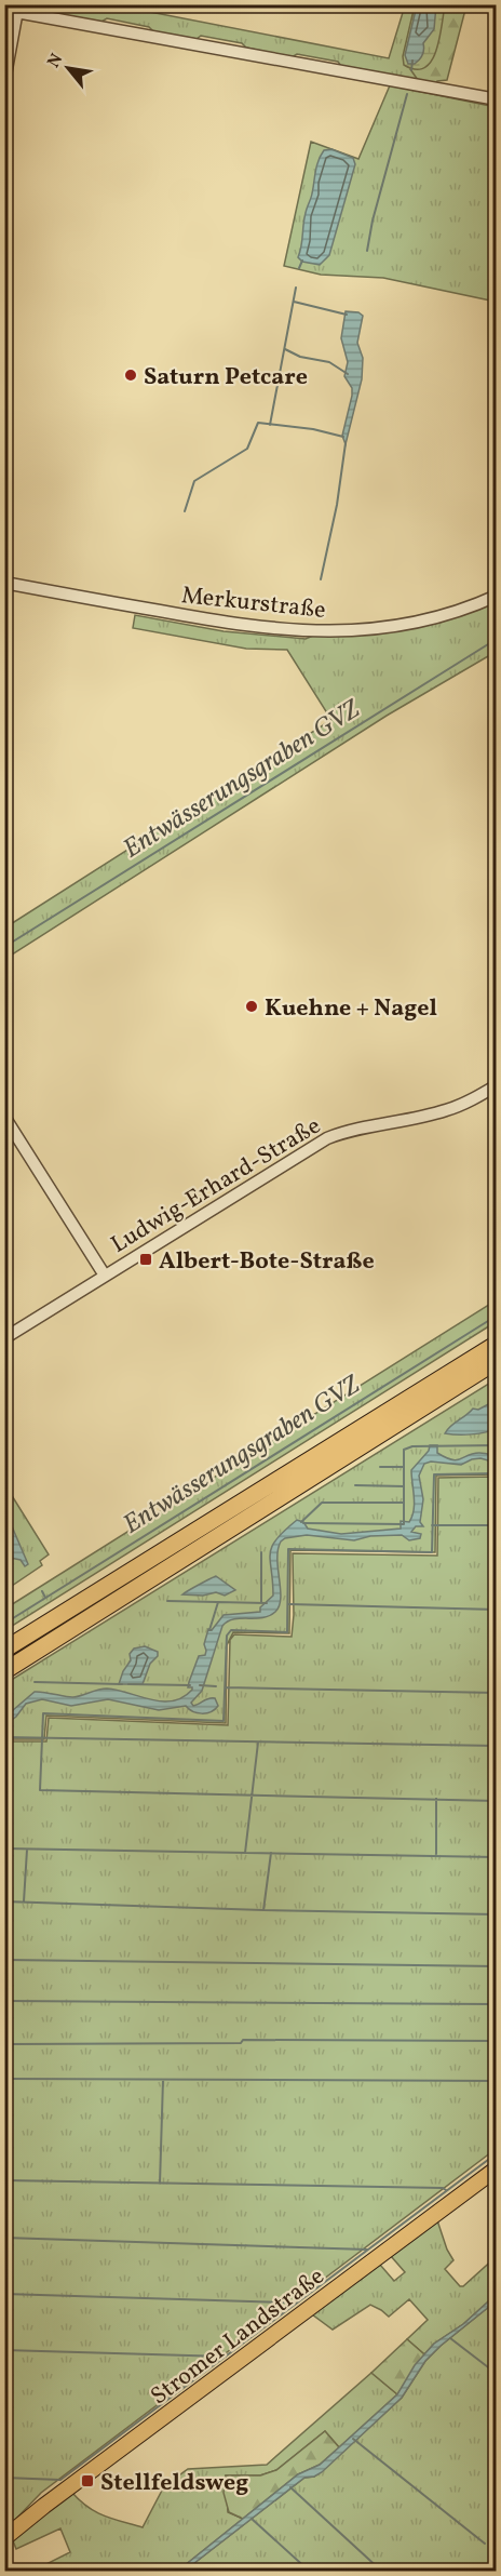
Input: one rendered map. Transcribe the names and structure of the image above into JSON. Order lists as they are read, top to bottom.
{
  "streets": {
    "main road": ["Stromer Landstraße"],
    "street": ["Merkurstraße", "Ludwig-Erhard-Straße"]
  },
  "water": ["Entwässerungsgraben GVZ"],
  "places": {
    "other": ["Saturn Petcare", "Kuehne + Nagel"],
    "transit": ["Albert-Bote-Straße", "Stellfeldsweg"]
  },
  "north": "top left"
}
